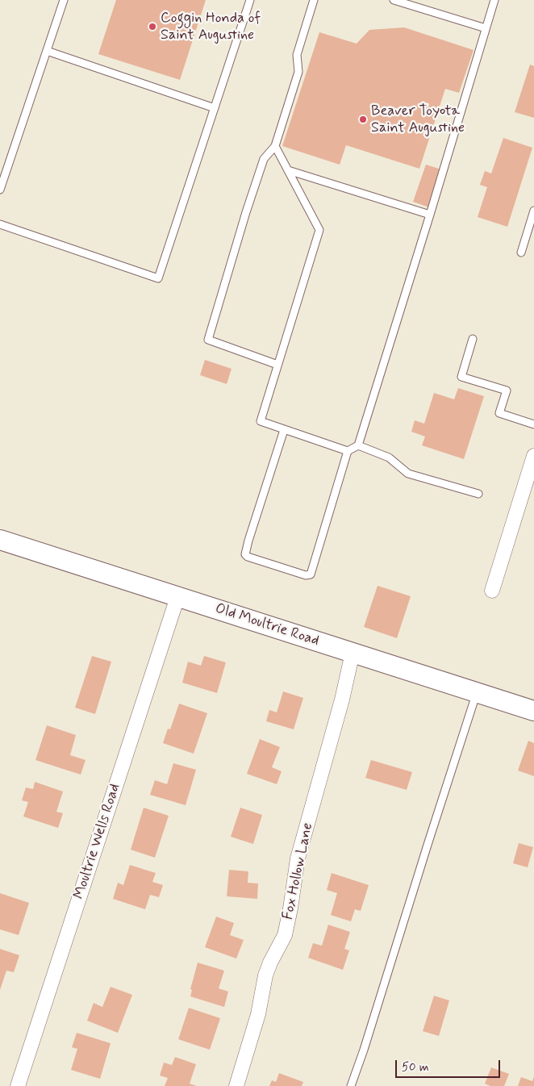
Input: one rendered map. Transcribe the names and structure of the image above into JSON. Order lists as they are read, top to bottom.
{
  "streets": {
    "main road": ["Old Moultrie Road"],
    "street": ["Moultrie Wells Road", "Fox Hollow Lane"]
  },
  "crossings": [
    ["Old Moultrie Road", "Moultrie Wells Road"],
    ["Old Moultrie Road", "Fox Hollow Lane"]
  ],
  "places": ["Coggin Honda of Saint Augustine", "Beaver Toyota Saint Augustine"],
  "scale_bar": "50 m"
}
